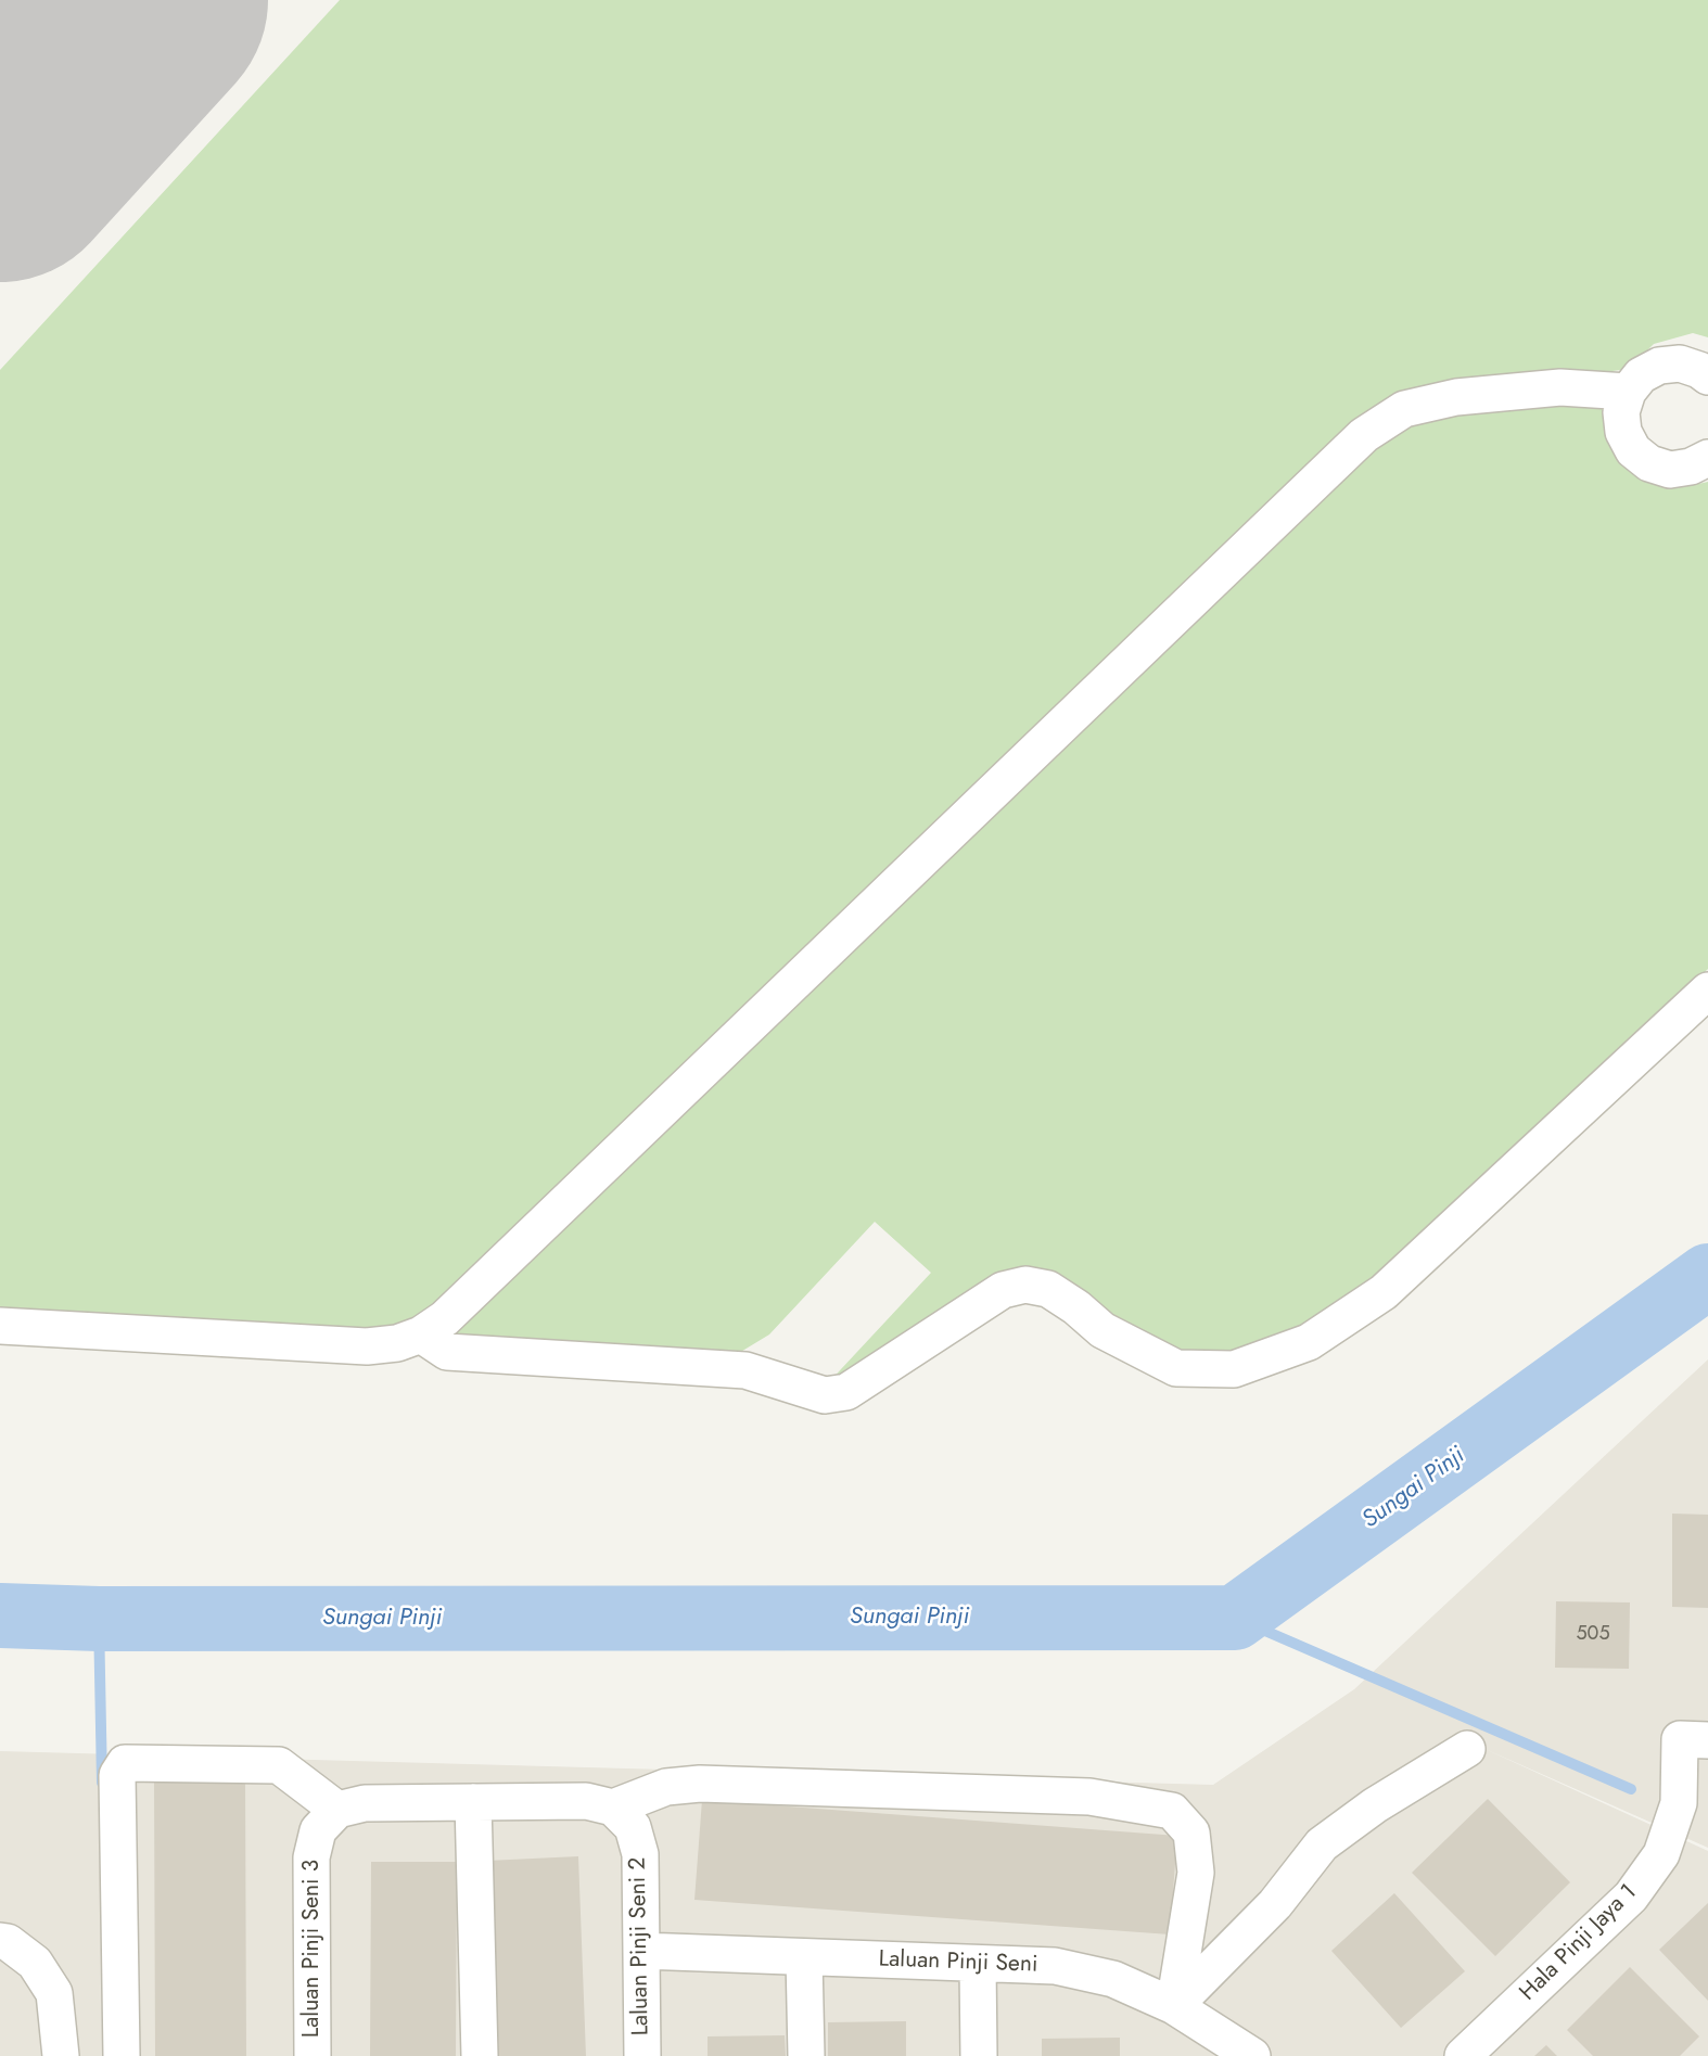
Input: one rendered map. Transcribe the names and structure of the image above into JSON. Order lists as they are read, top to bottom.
{
  "streets": {
    "street": [
      "Hala Pinji Jaya 1",
      "Laluan Pinji Seni 2",
      "Laluan Pinji Seni 3",
      "Laluan Pinji Seni"
    ]
  },
  "crossings": [
    ["Laluan Pinji Seni 2", "Laluan Pinji Seni"]
  ],
  "water": ["Sungai Pinji"],
  "house_numbers": ["505"]
}
